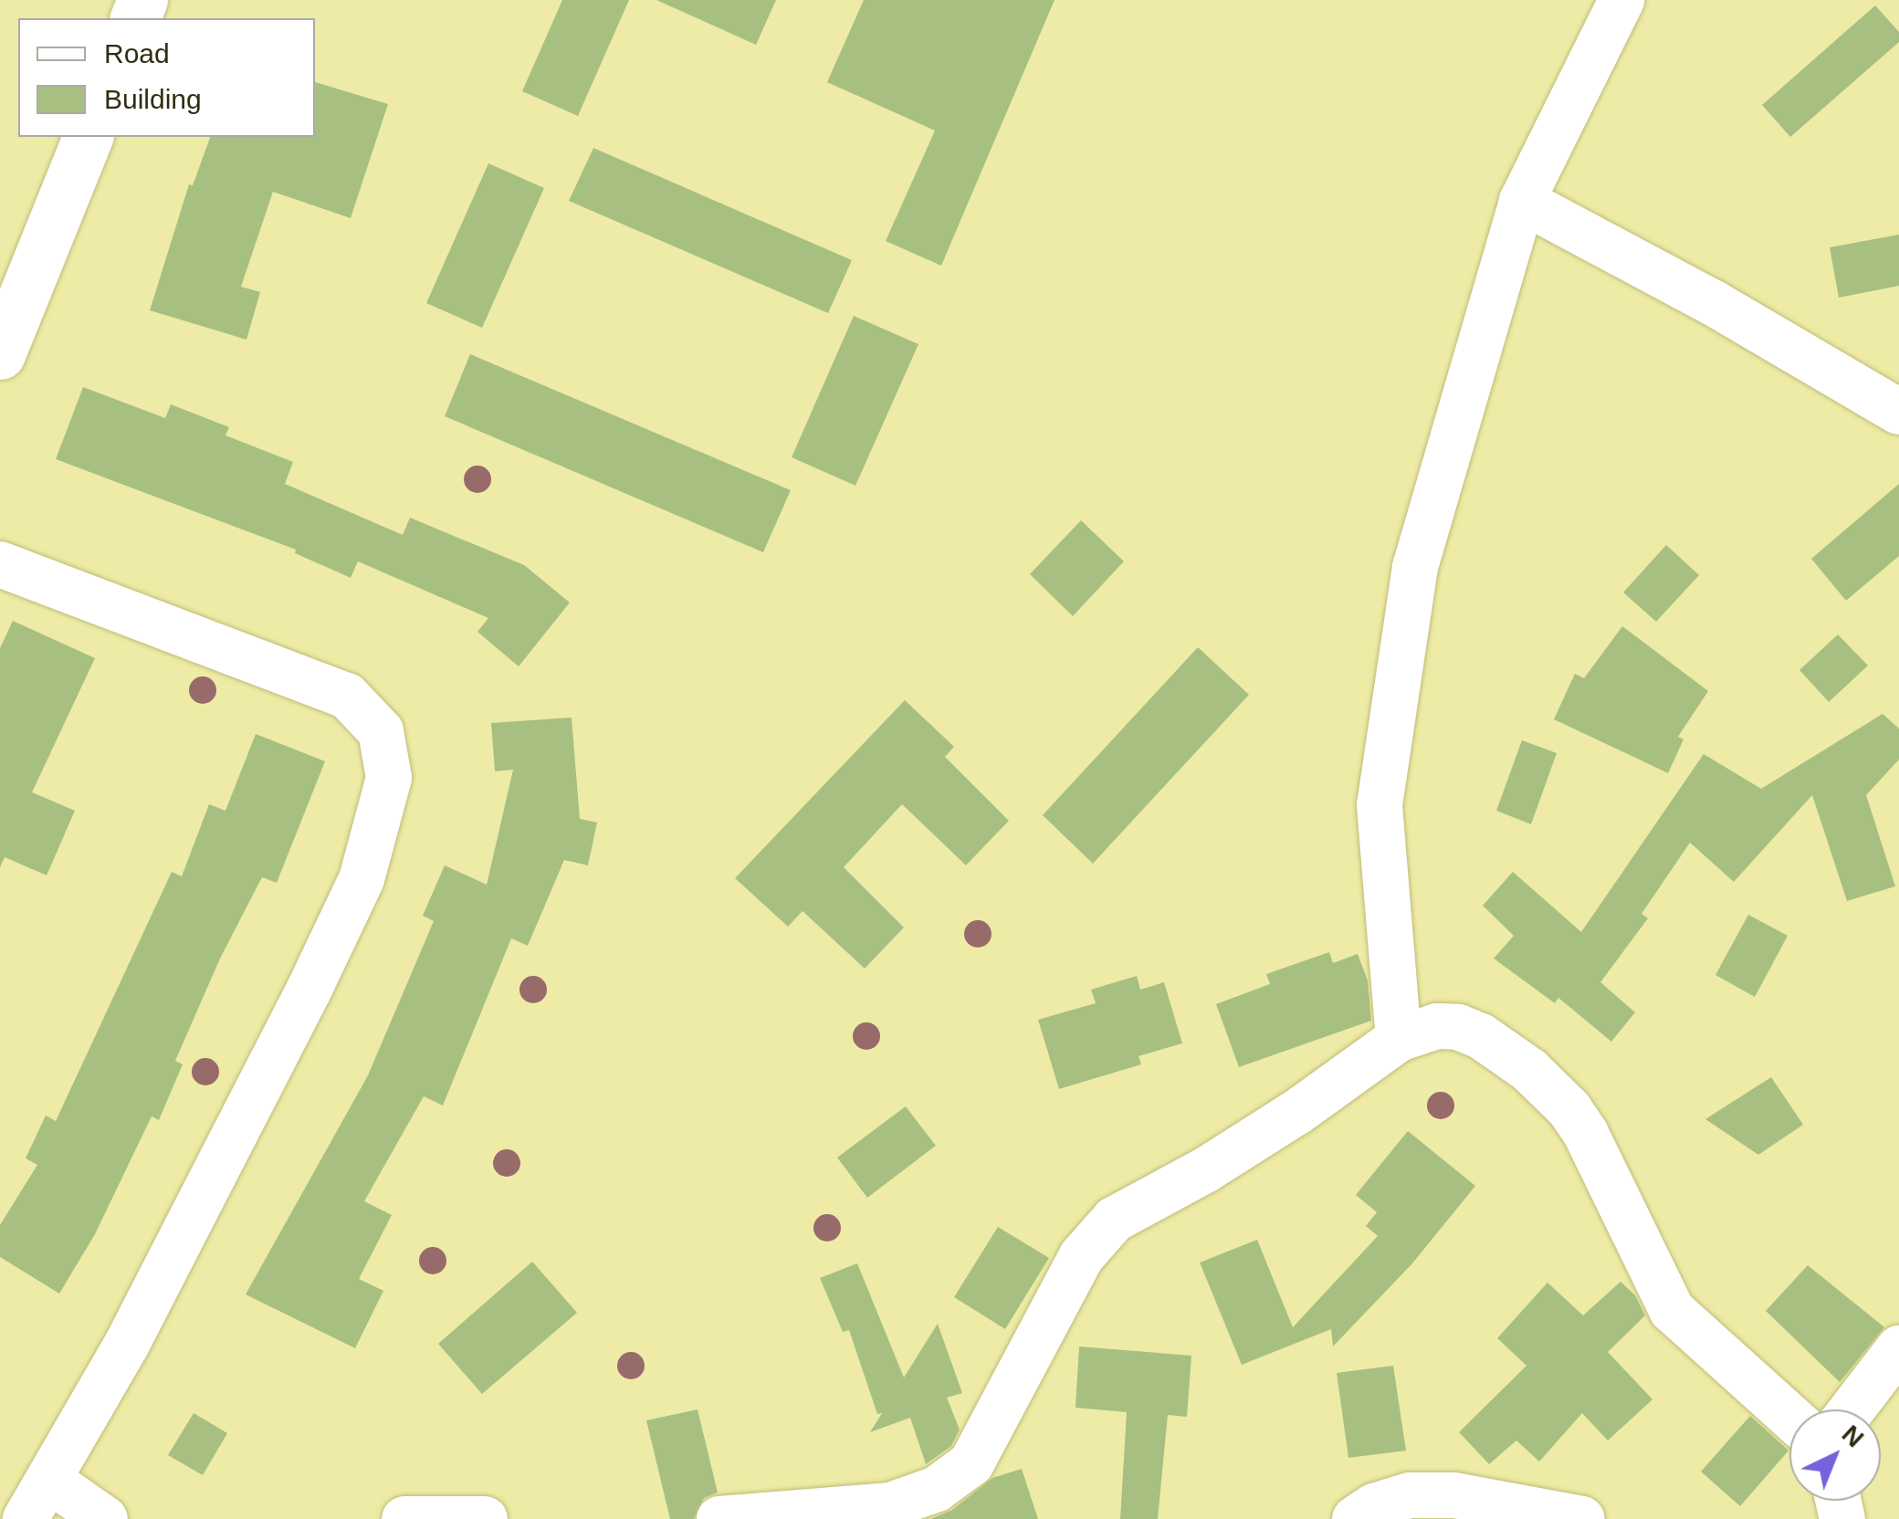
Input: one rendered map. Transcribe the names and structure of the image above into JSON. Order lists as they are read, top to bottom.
{
  "legend": ["Road", "Building"],
  "north": "top right"
}
